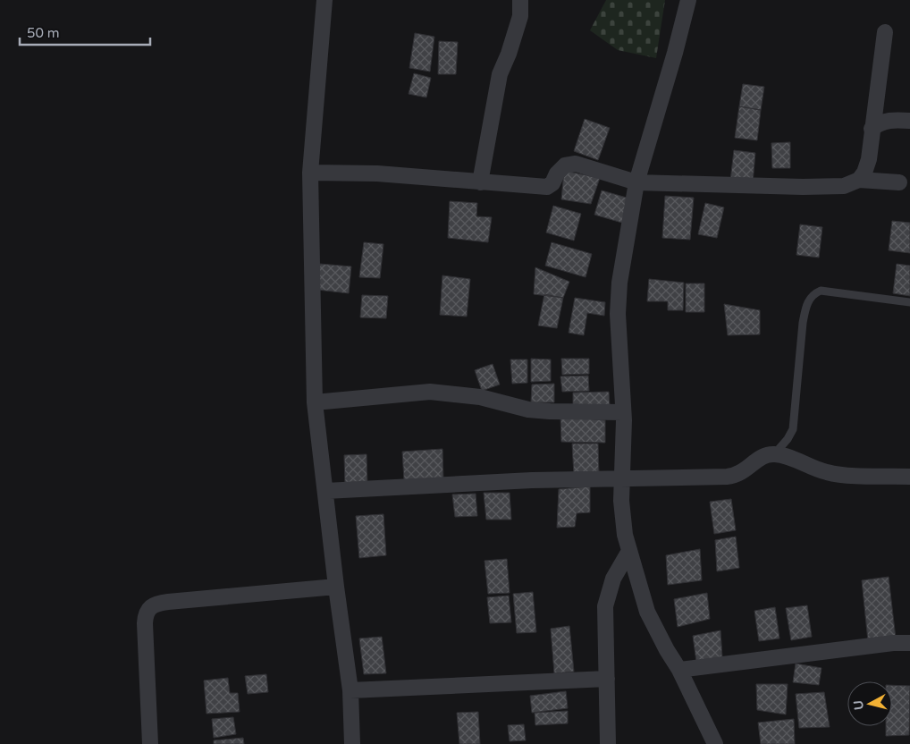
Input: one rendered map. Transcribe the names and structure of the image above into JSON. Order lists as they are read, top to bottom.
{
  "scale_bar": "50 m",
  "north": "left"
}
